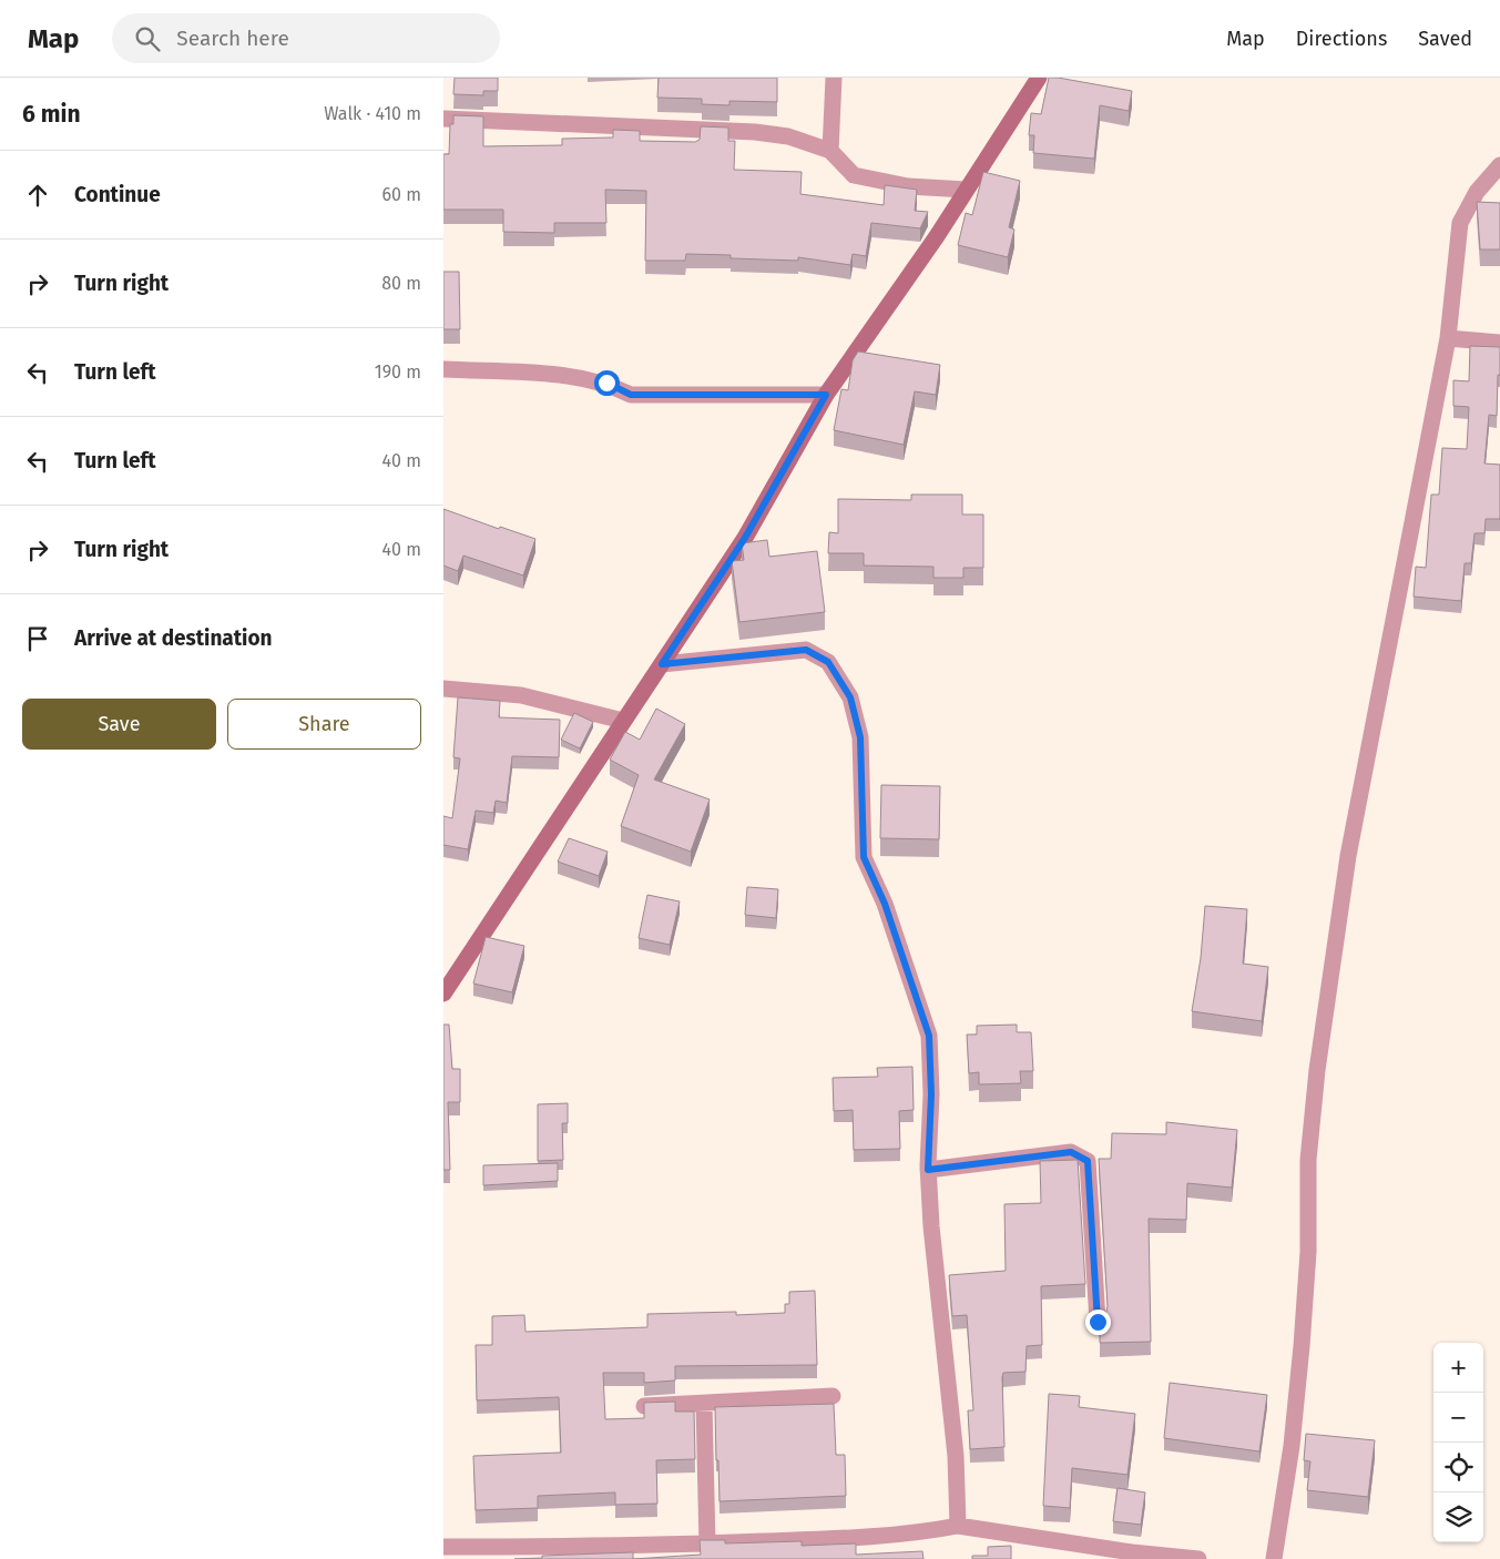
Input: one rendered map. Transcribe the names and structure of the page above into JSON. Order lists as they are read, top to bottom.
{
  "page": {
    "header": "Map",
    "search": "Search here",
    "nav": ["Map", "Directions", "Saved"],
    "heading": ["6 min", "Walk · 410 m"],
    "list": [
      ["Continue", "60 m"],
      ["Turn right", "80 m"],
      ["Turn left", "190 m"],
      ["Turn left", "40 m"],
      ["Turn right", "40 m"],
      "Arrive at destination"
    ],
    "buttons": ["Save", "Share"],
    "map_buttons": ["+", "−"]
  }
}
